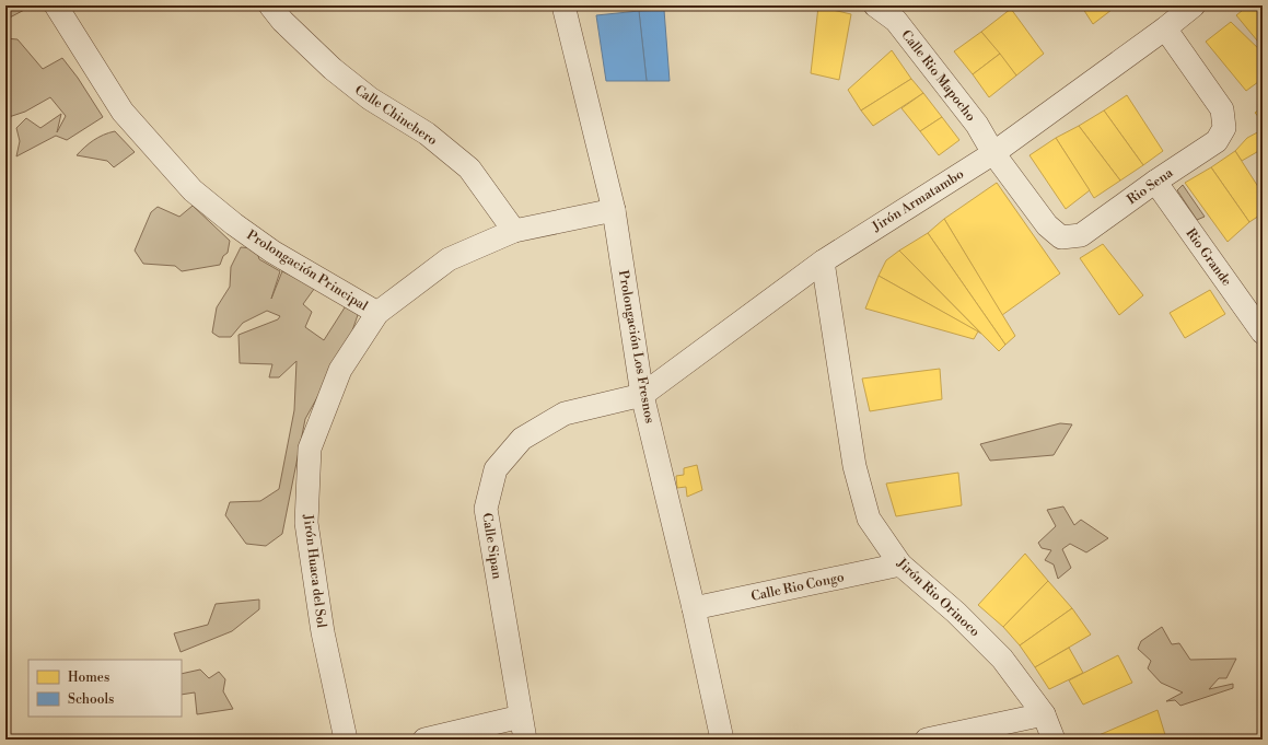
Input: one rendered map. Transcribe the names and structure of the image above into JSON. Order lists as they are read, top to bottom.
{
  "streets": {
    "street": [
      "Calle Rio Mapocho",
      "Calle Chinchero",
      "Rio Sena",
      "Jirón Armatambo",
      "Rio Grande",
      "Prolongación Principal",
      "Prolongación Los Fresnos",
      "Calle Sipan",
      "Jirón Huaca del Sol",
      "Calle Rio Congo",
      "Jirón Rio Orinoco"
    ]
  },
  "crossings": [
    ["Calle Rio Mapocho", "Rio Sena"],
    ["Calle Rio Mapocho", "Jirón Armatambo"],
    ["Calle Chinchero", "Jirón Huaca del Sol"],
    ["Rio Sena", "Jirón Armatambo"],
    ["Rio Sena", "Rio Grande"],
    ["Jirón Armatambo", "Prolongación Los Fresnos"],
    ["Jirón Armatambo", "Calle Sipan"],
    ["Jirón Armatambo", "Jirón Rio Orinoco"],
    ["Prolongación Principal", "Jirón Huaca del Sol"],
    ["Prolongación Los Fresnos", "Calle Sipan"],
    ["Prolongación Los Fresnos", "Jirón Huaca del Sol"],
    ["Prolongación Los Fresnos", "Calle Rio Congo"],
    ["Calle Rio Congo", "Jirón Rio Orinoco"]
  ],
  "legend": ["Homes", "Schools"]
}
